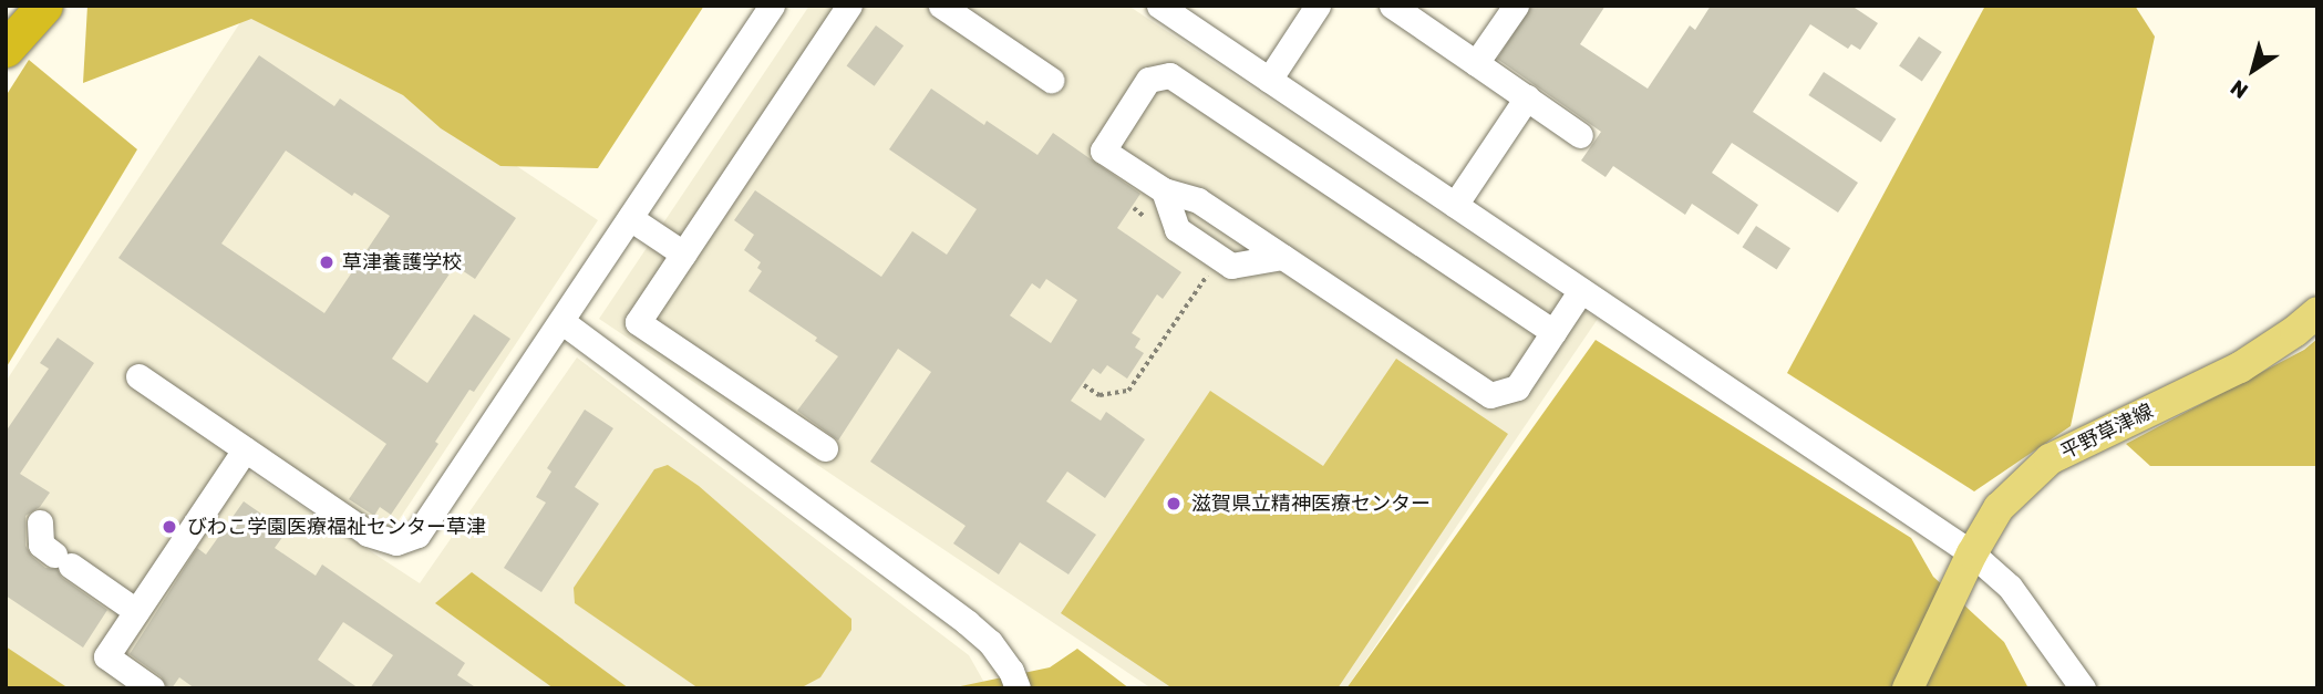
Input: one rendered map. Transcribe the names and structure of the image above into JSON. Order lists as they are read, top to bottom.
{
  "streets": {
    "main road": ["平野草津線"]
  },
  "places": ["草津養護学校", "滋賀県立精神医療センター", "びわこ学園医療福祉センター草津"],
  "north": "bottom left"
}
